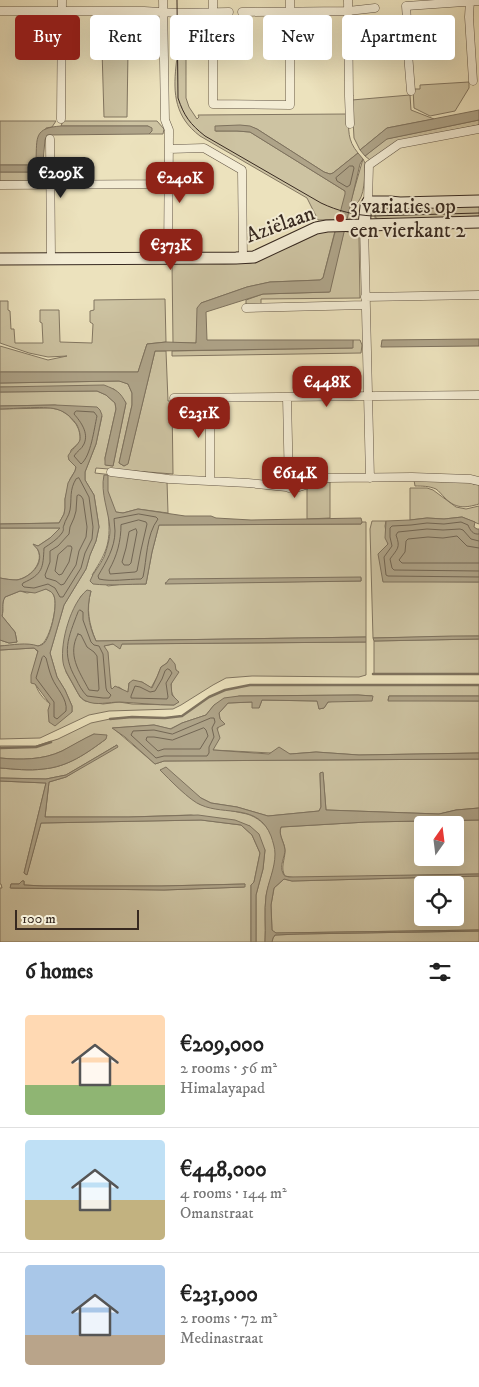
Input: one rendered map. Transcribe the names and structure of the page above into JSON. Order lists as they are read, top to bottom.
{
  "streets": {
    "street": ["Aziëlaan"]
  },
  "places": ["3 variaties op een vierkant 2"],
  "scale_bar": "100 m",
  "north": "top",
  "page": {
    "chip": [
      "Buy",
      "Rent",
      "Filters",
      "New",
      "Apartment"
    ],
    "price": [
      "€209K",
      "€240K",
      "€373K",
      "€448K",
      "€231K",
      "€614K"
    ],
    "scale": "100 m",
    "heading": "6 homes",
    "list": [
      {
        "name": "€209,000",
        "note": "2 rooms · 56 m² · Himalayapad"
      },
      {
        "name": "€448,000",
        "note": "4 rooms · 144 m² · Omanstraat"
      },
      {
        "name": "€231,000",
        "note": "2 rooms · 72 m² · Medinastraat"
      }
    ]
  }
}
